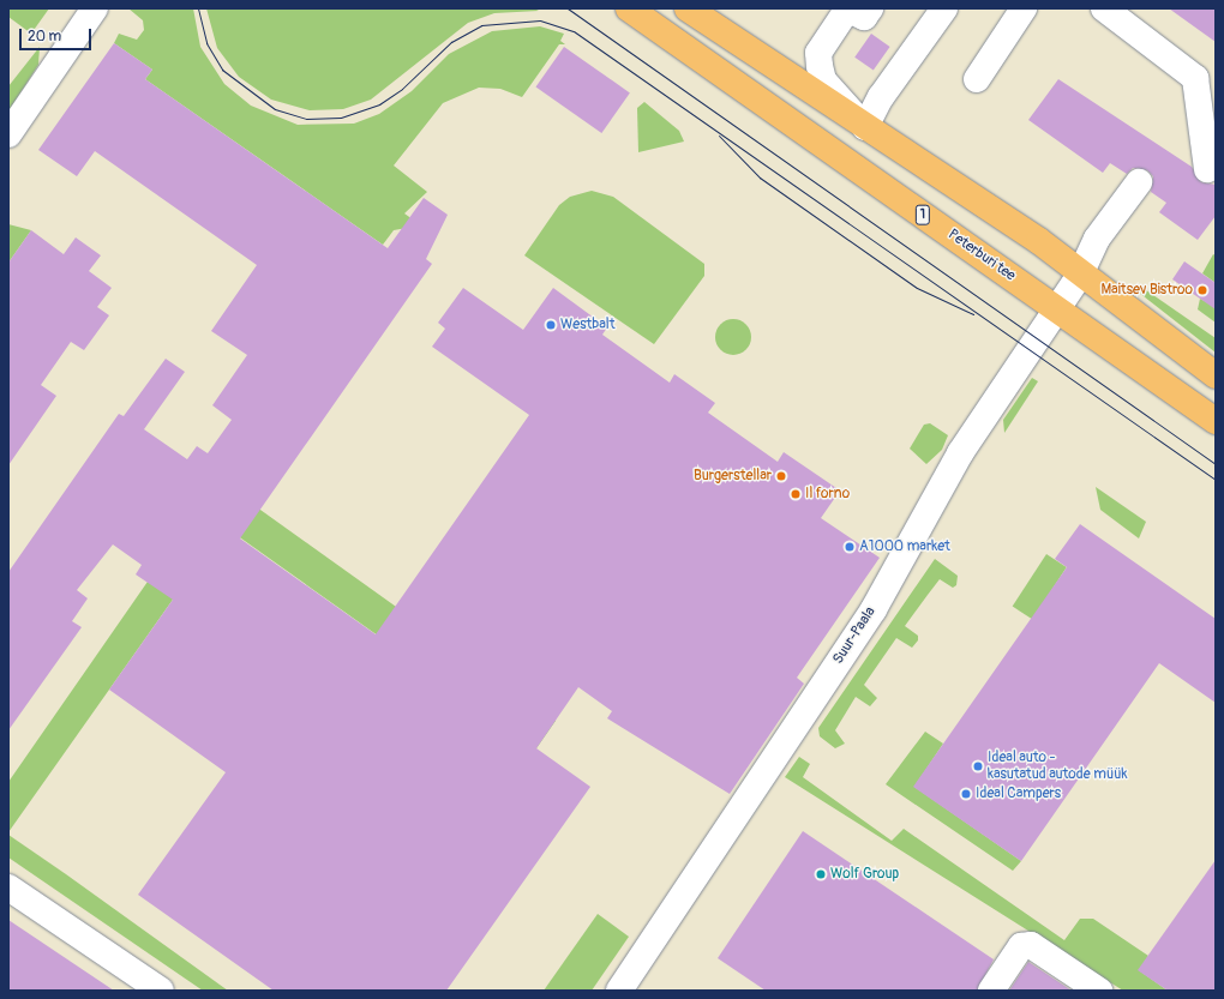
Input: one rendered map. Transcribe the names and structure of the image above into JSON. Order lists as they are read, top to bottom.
{
  "streets": {
    "highway": ["1", "Peterburi tee"],
    "street": ["Suur-Paala"]
  },
  "crossings": [
    ["Peterburi tee", "Suur-Paala"]
  ],
  "places": [
    "Maitsev Bistroo",
    "Westbalt",
    "Burgerstellar",
    "Il forno",
    "A1000 market",
    "Ideal auto - kasutatud autode müük",
    "Ideal Campers",
    "Wolf Group"
  ],
  "scale_bar": "20 m"
}
